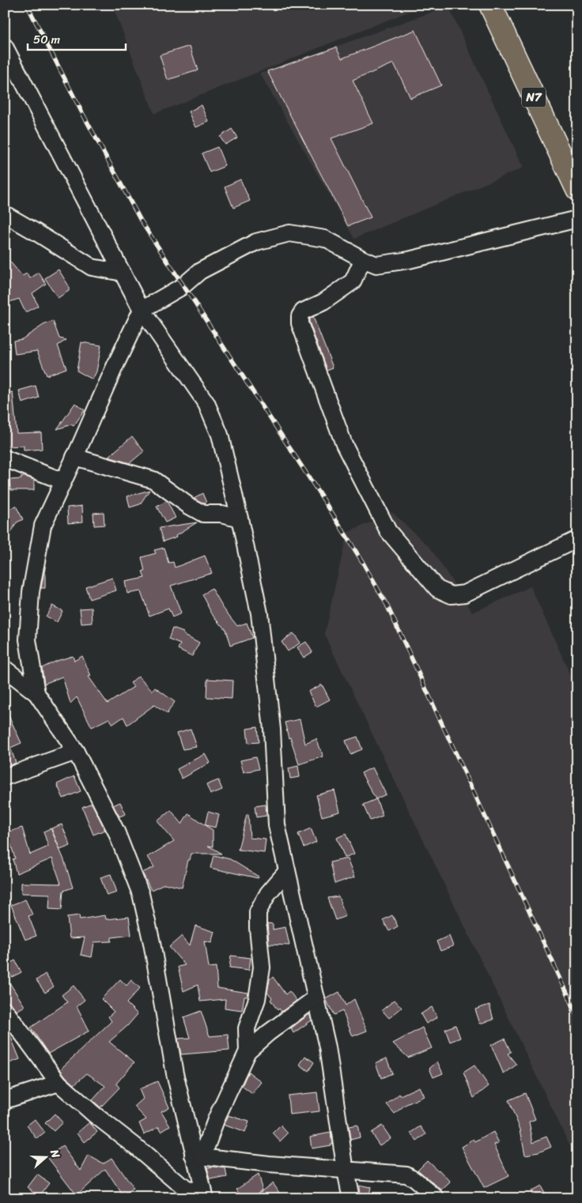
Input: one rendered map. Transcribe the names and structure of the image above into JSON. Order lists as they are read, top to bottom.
{
  "streets": {
    "highway": ["N7"]
  },
  "scale_bar": "50 m",
  "north": "right"
}
